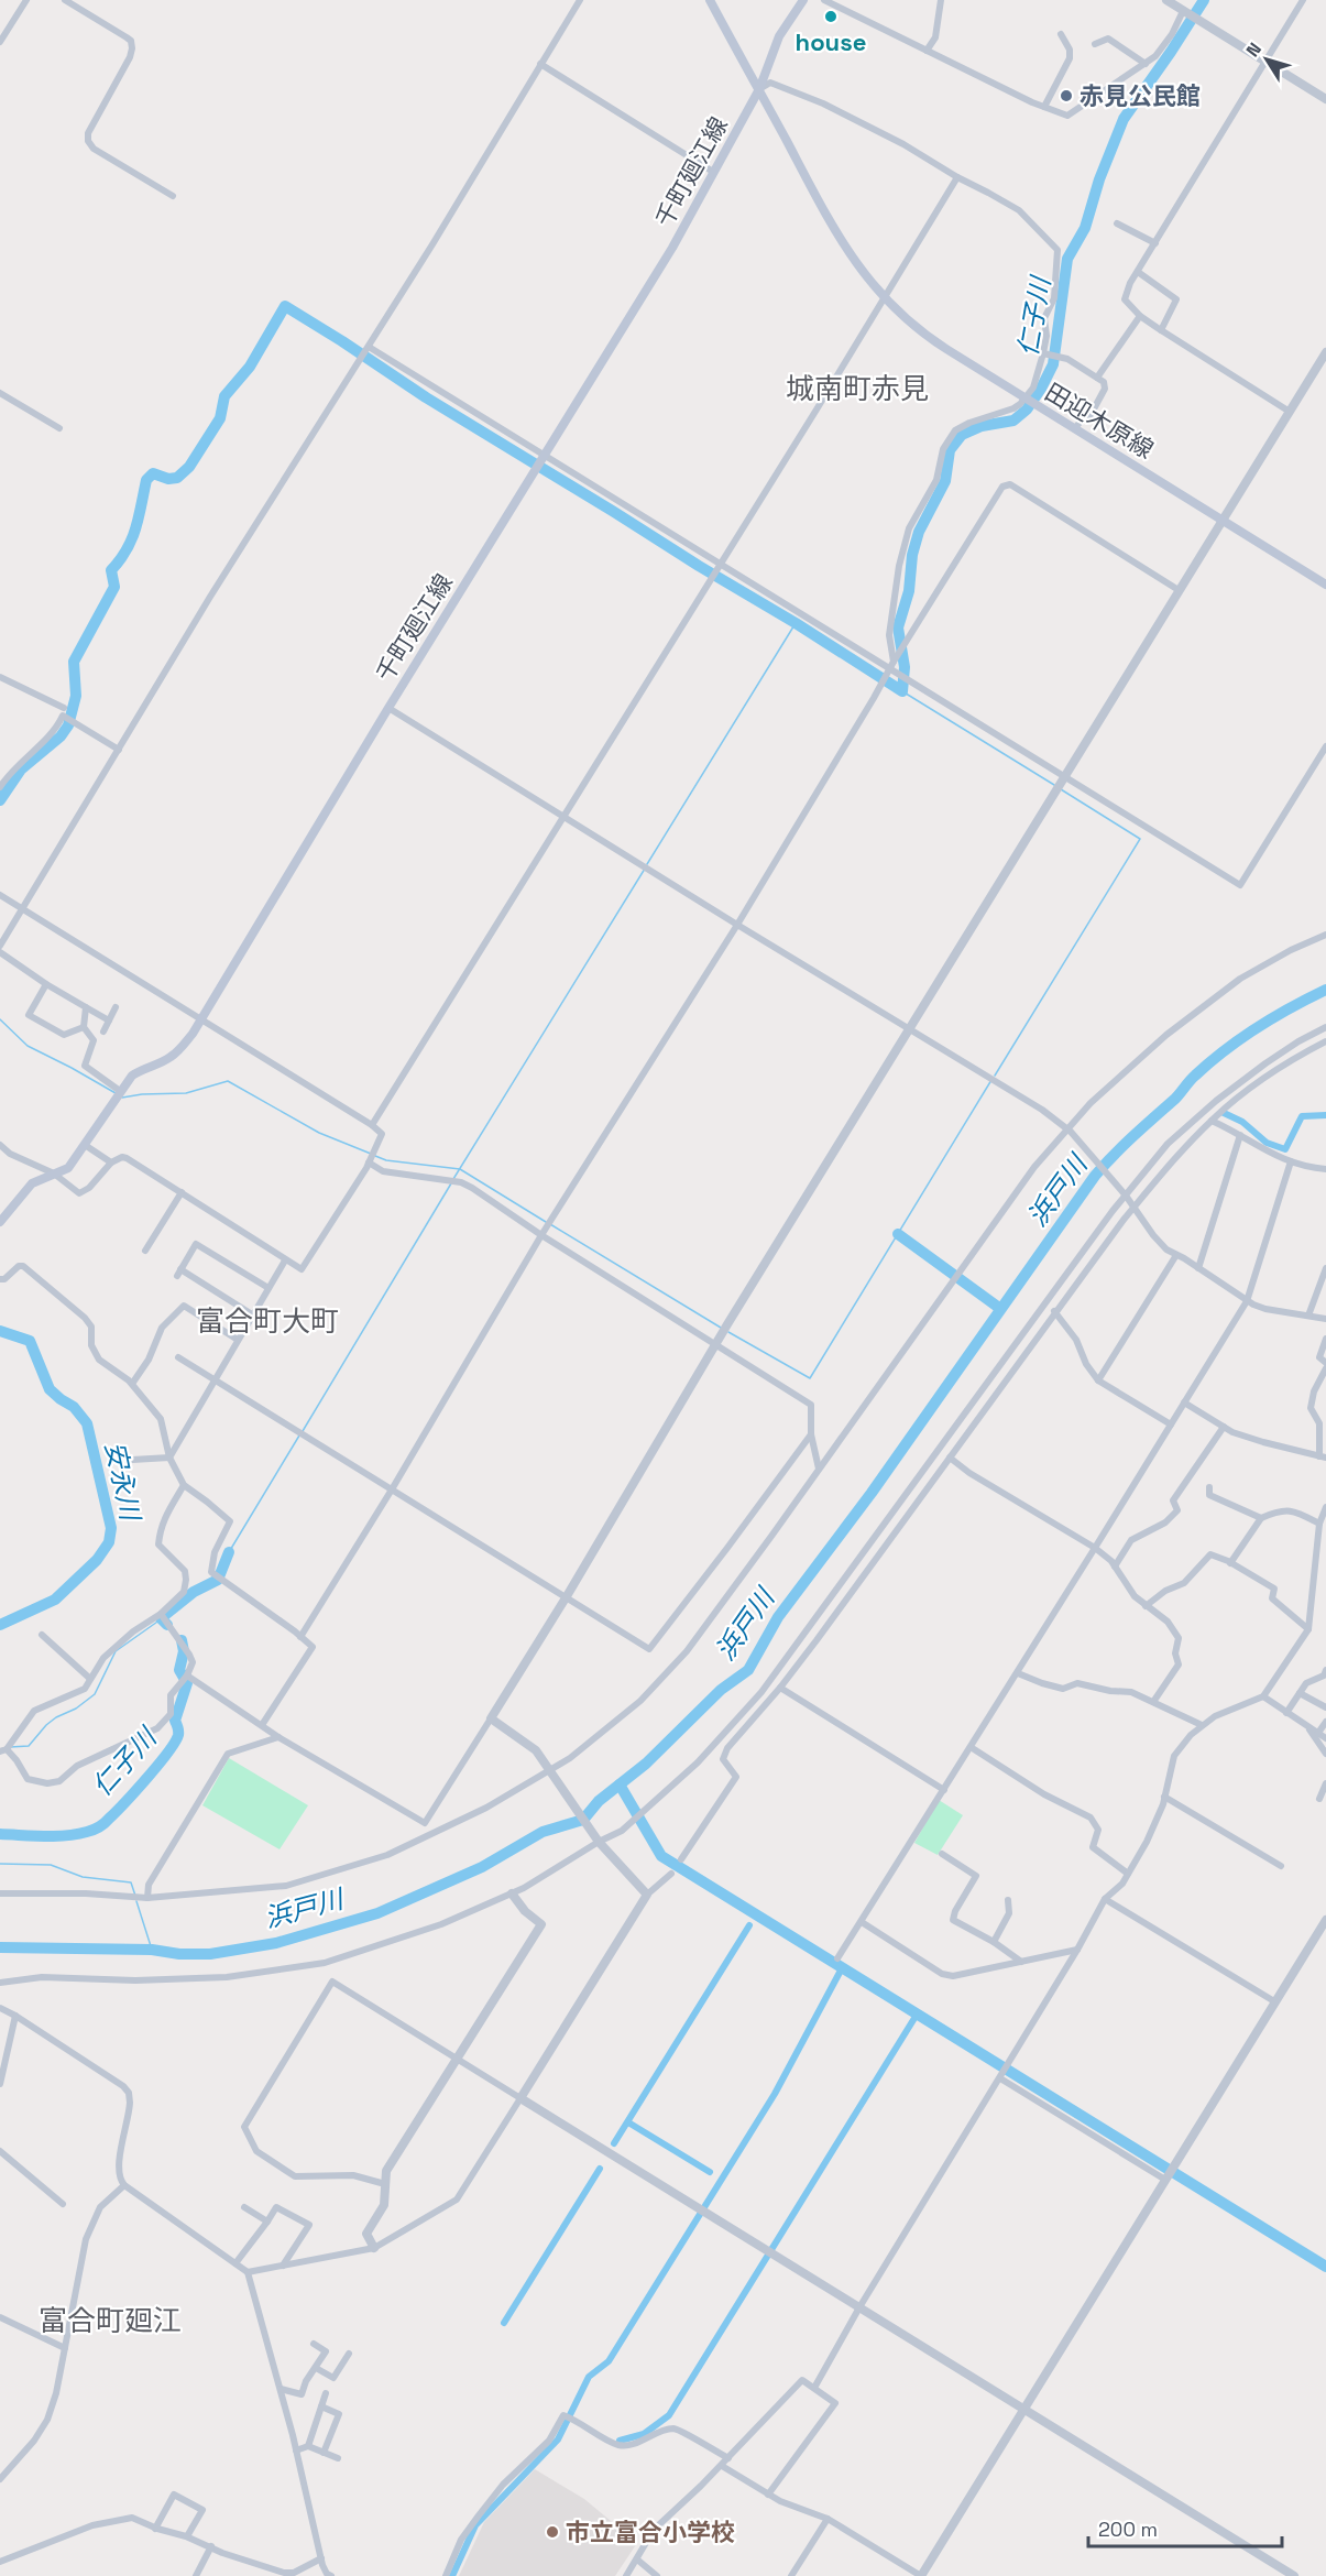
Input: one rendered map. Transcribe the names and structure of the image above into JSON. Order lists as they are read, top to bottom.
{
  "streets": {
    "main road": ["千町廻江線", "田迎木原線"]
  },
  "crossings": [
    ["千町廻江線", "田迎木原線"]
  ],
  "districts": ["城南町赤見", "富合町大町", "富合町廻江"],
  "water": ["仁子川", "浜戸川", "安永川"],
  "places": ["house", "赤見公民館", "市立富合小学校"],
  "scale_bar": "200 m",
  "north": "top left"
}
